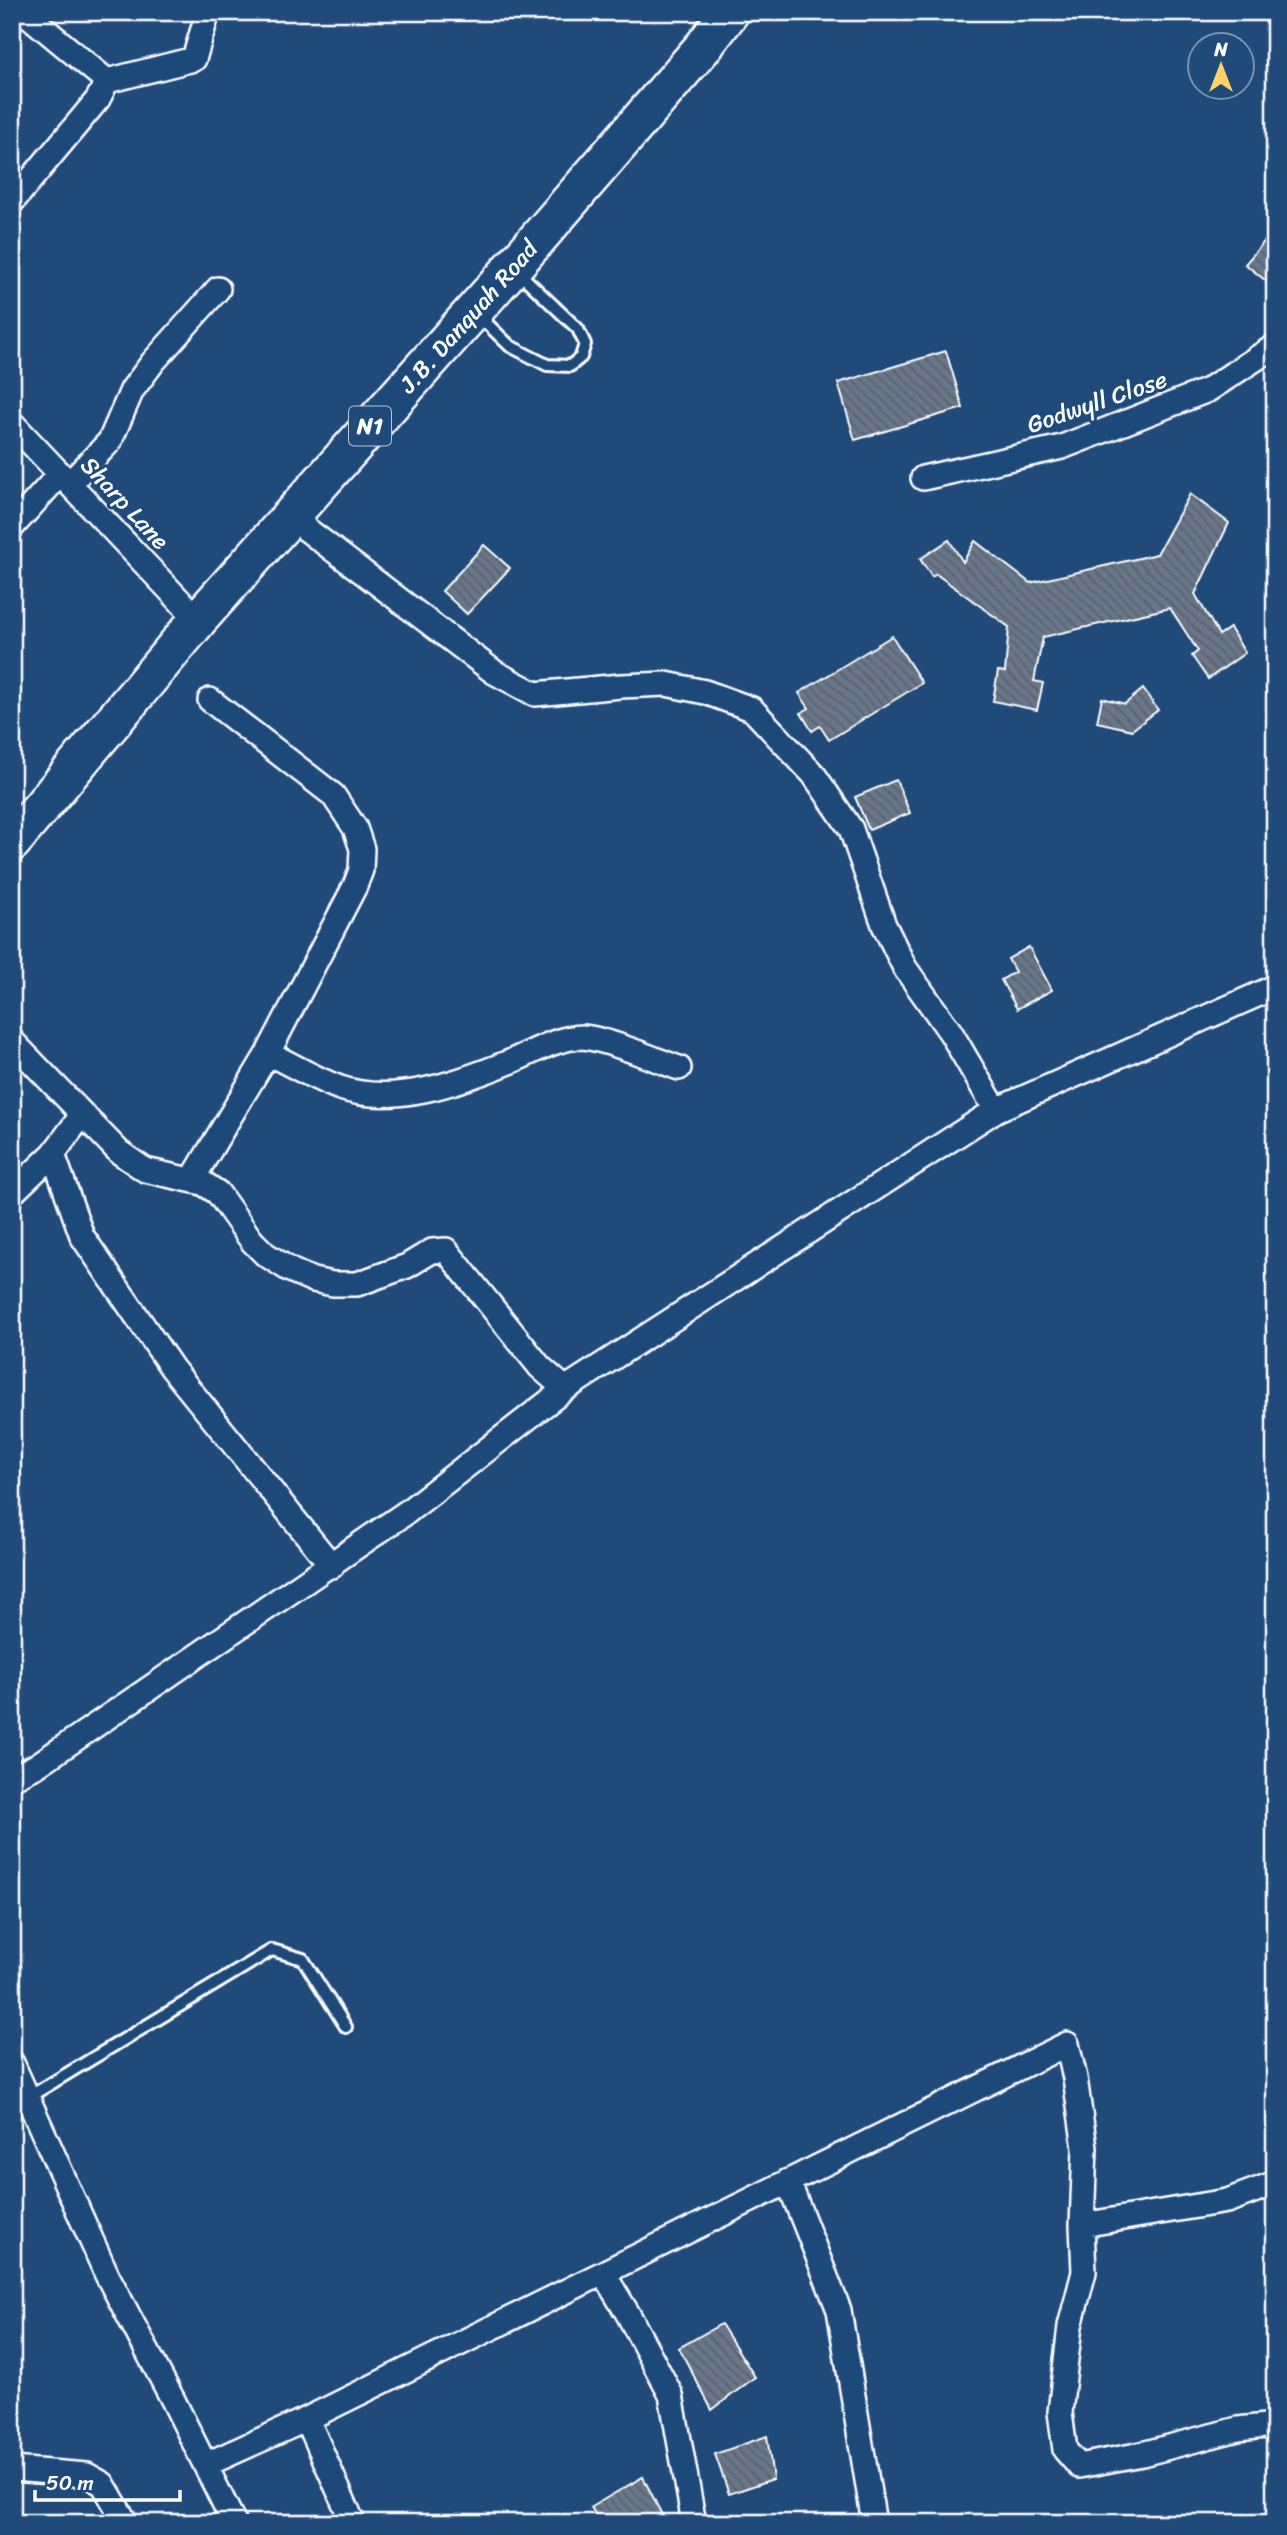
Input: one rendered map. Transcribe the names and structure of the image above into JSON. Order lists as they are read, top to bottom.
{
  "streets": {
    "highway": ["J.B. Danquah Road", "N1"],
    "street": ["Godwyll Close", "Sharp Lane"]
  },
  "crossings": [
    ["J.B. Danquah Road", "Sharp Lane"]
  ],
  "scale_bar": "50 m",
  "north": "top"
}
